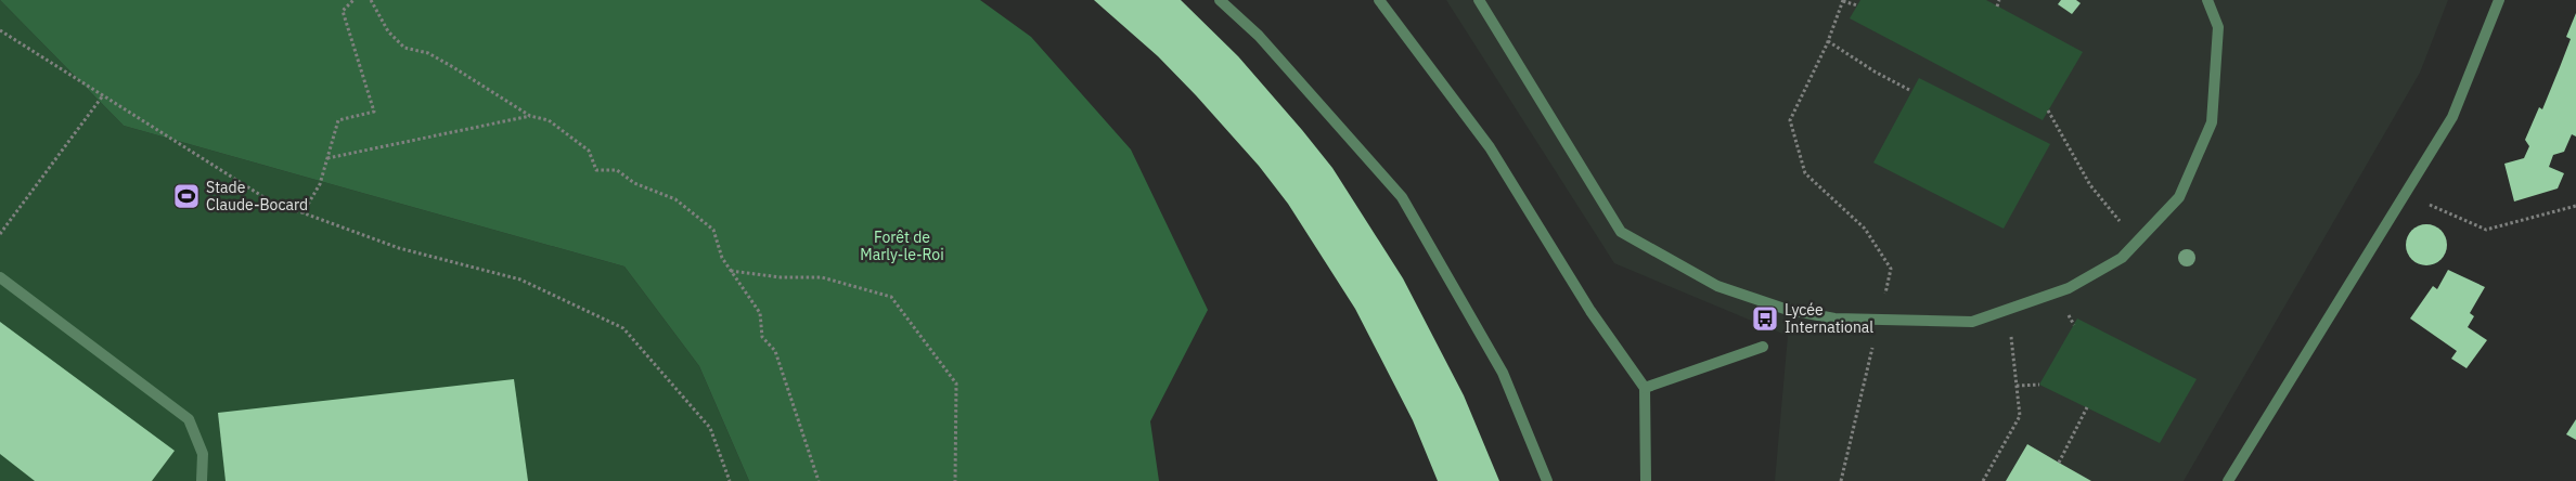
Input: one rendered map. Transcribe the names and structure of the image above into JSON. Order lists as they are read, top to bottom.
{
  "parks": ["Forêt de Marly-le-Roi"],
  "places": {
    "sports": ["Stade Claude-Bocard"],
    "bus stop": ["Lycée International"]
  }
}
